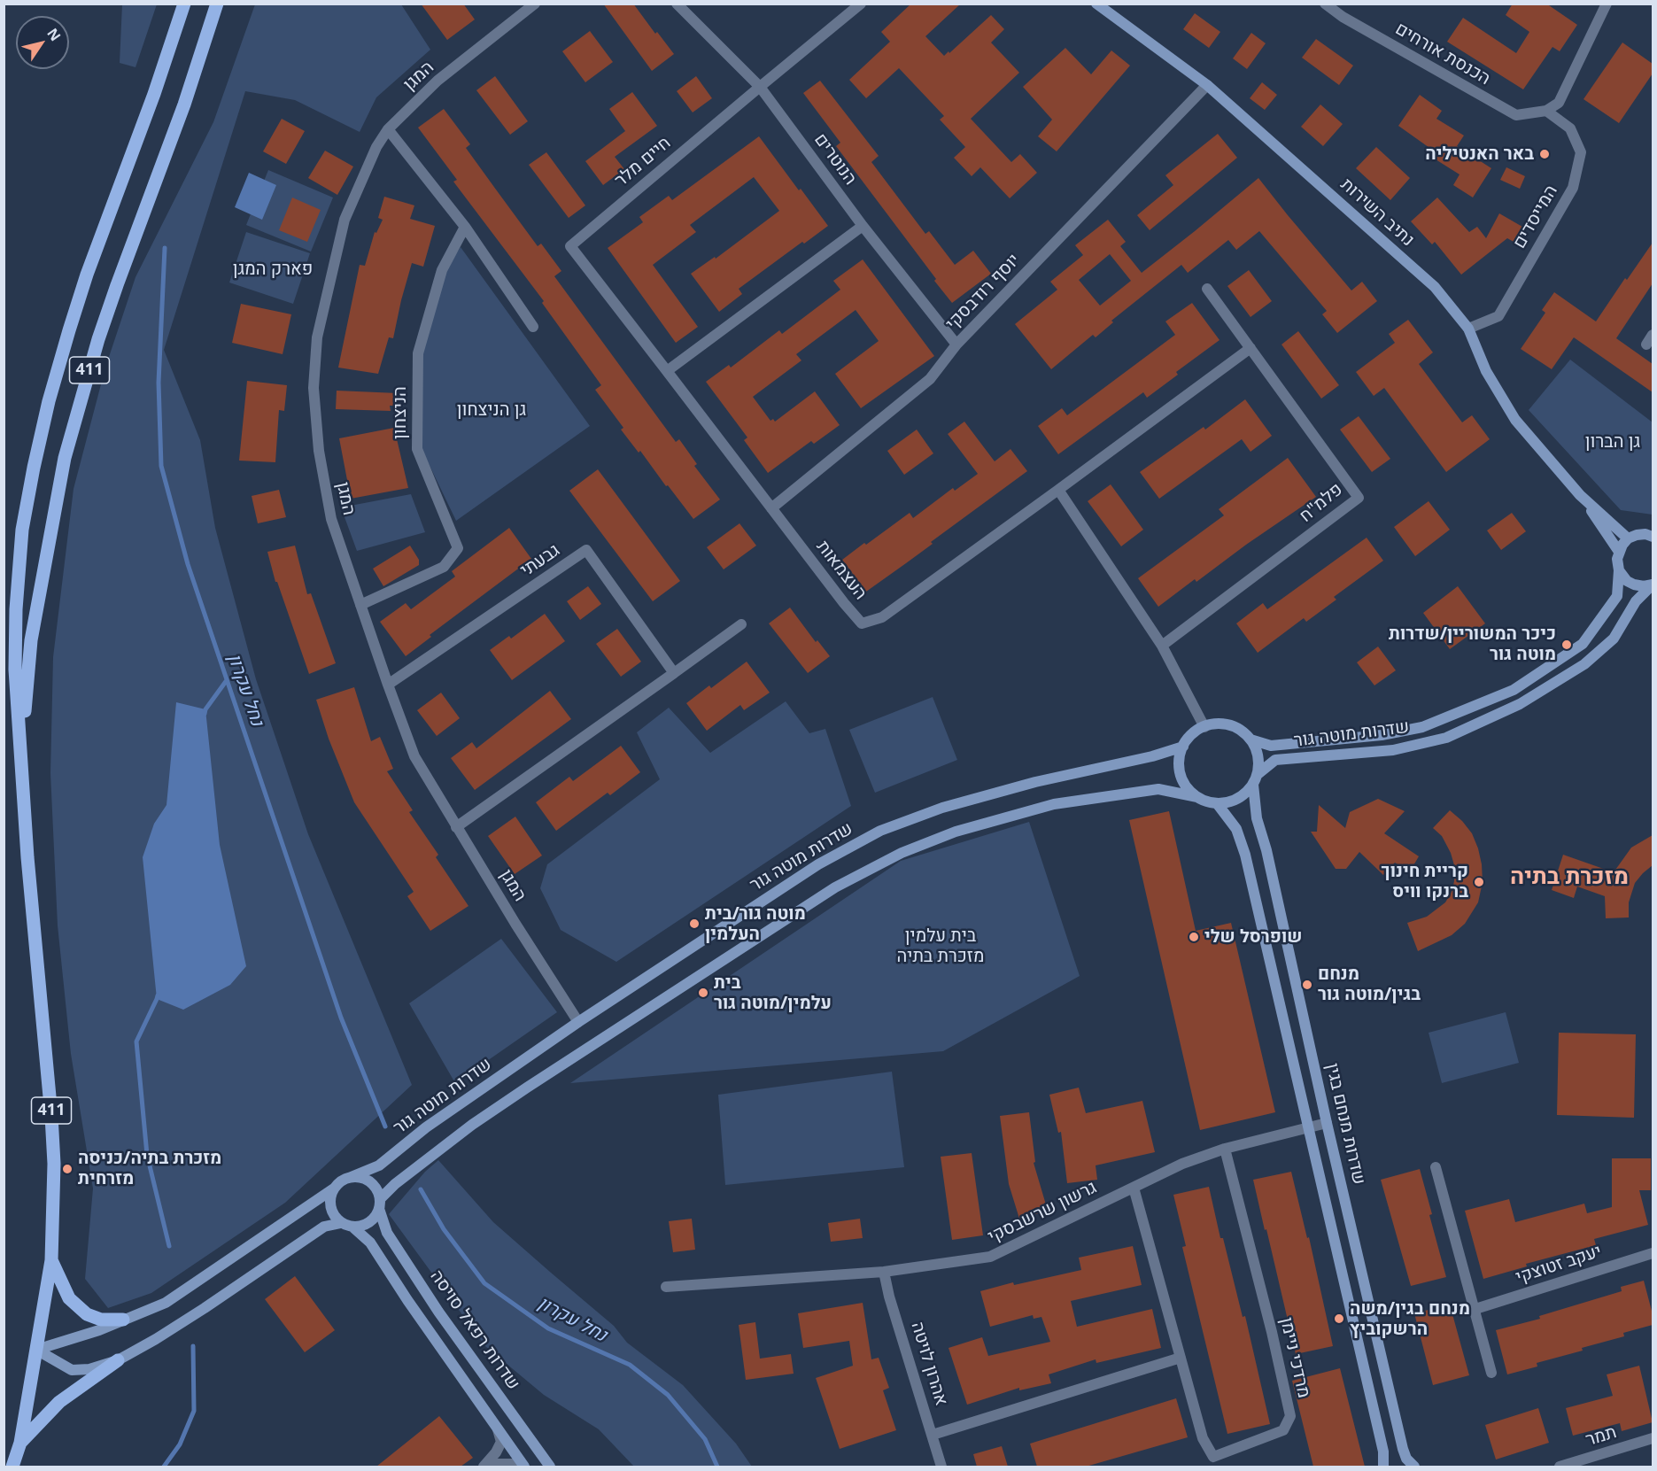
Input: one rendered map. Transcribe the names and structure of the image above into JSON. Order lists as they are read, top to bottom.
{
  "streets": {
    "main road": ["411"],
    "street": [
      "הכנסת אורחים",
      "המגן",
      "הנוטרים",
      "חיים מלר",
      "נתיב השירות",
      "המייסדים",
      "יוסף רודבסקי",
      "הניצחון",
      "פלמ\"ח",
      "גבעתי",
      "העצמאות",
      "שדרות מוטה גור",
      "שדרות מנחם בגין",
      "גרשון שרשבסקי",
      "יעקב זטוצקי",
      "שדרות רפאל סויסה",
      "מרדכי ניימן",
      "אהרון לויטה",
      "תמר"
    ]
  },
  "crossings": [
    ["הכנסת אורחים", "המייסדים"],
    ["המגן", "הניצחון"],
    ["המגן", "גבעתי"],
    ["המגן", "שדרות מוטה גור"],
    ["הנוטרים", "חיים מלר"],
    ["הנוטרים", "יוסף רודבסקי"],
    ["חיים מלר", "העצמאות"],
    ["נתיב השירות", "המייסדים"],
    ["נתיב השירות", "יוסף רודבסקי"],
    ["נתיב השירות", "שדרות מוטה גור"],
    ["יוסף רודבסקי", "העצמאות"],
    ["שדרות מוטה גור", "שדרות מנחם בגין"],
    ["שדרות מוטה גור", "שדרות רפאל סויסה"],
    ["שדרות מנחם בגין", "גרשון שרשבסקי"],
    ["גרשון שרשבסקי", "מרדכי ניימן"],
    ["גרשון שרשבסקי", "אהרון לויטה"]
  ],
  "districts": ["מזכרת בתיה"],
  "water": ["נחל עקרון"],
  "parks": [
    "פארק המגן",
    "גן הניצחון",
    "גן הברון",
    "בית עלמין מזכרת בתיה"
  ],
  "places": [
    "באר האנטיליה",
    "כיכר המשוריין/שדרות מוטה גור",
    "קריית חינוך ברנקו וויס",
    "מוטה גור/בית העלמין",
    "שופרסל שלי",
    "מנחם בגין/מוטה גור",
    "בית עלמין/מוטה גור",
    "מזכרת בתיה/כניסה מזרחית",
    "מנחם בגין/משה הרשקוביץ"
  ],
  "north": "top right"
}
